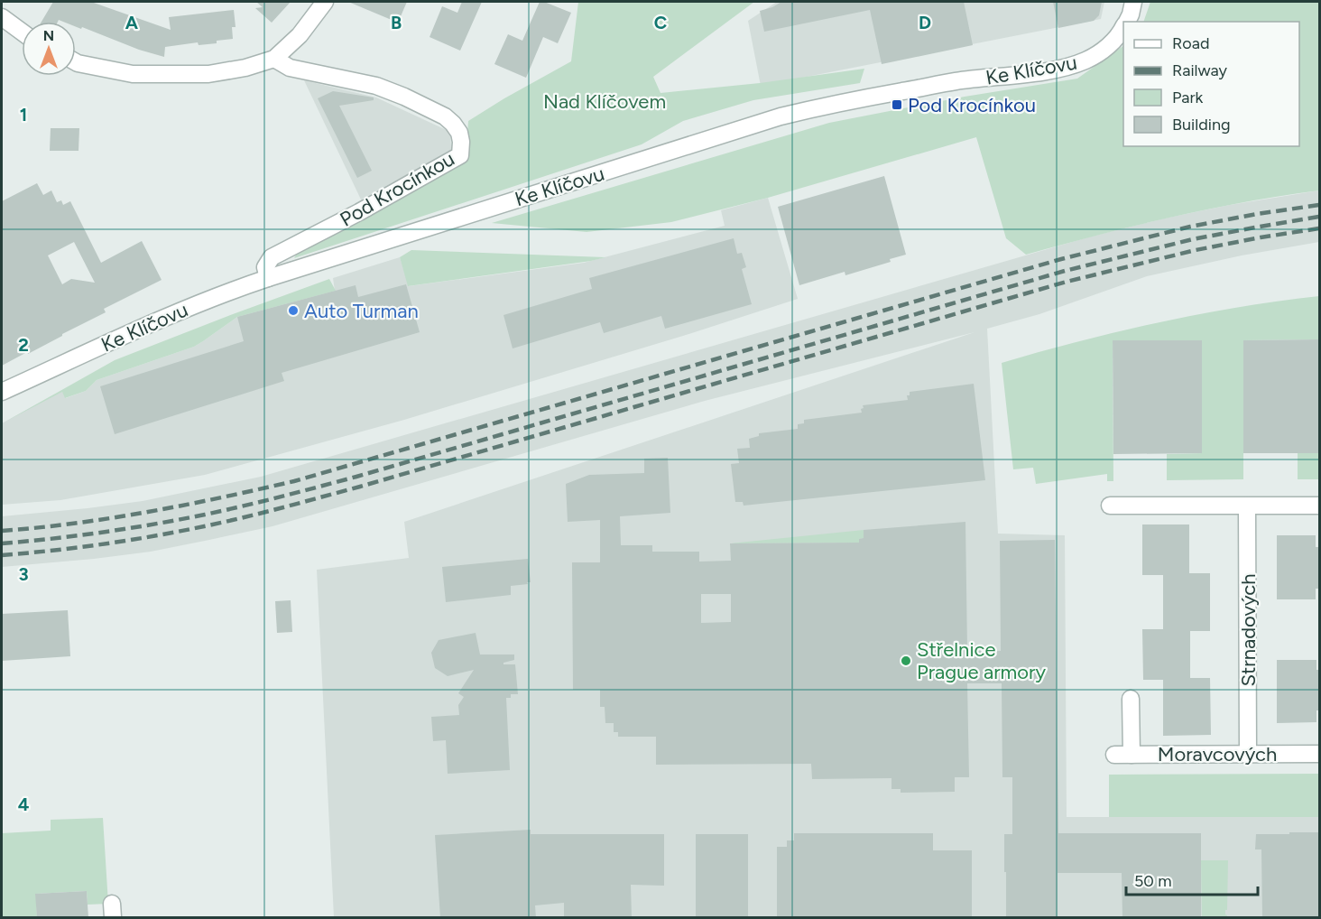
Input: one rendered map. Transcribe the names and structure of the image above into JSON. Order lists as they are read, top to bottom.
{
  "streets": {
    "street": [
      "Ke Klíčovu",
      "Pod Krocínkou",
      "Strnadových",
      "Moravcových"
    ]
  },
  "crossings": [
    ["Ke Klíčovu", "Pod Krocínkou"],
    ["Strnadových", "Moravcových"]
  ],
  "parks": ["Nad Klíčovem"],
  "places": {
    "transit": ["Pod Krocínkou"],
    "other": ["Auto Turman", "Střelnice Prague armory"]
  },
  "legend": [
    "Road",
    "Railway",
    "Park",
    "Building"
  ],
  "scale_bar": "50 m",
  "north": "top",
  "grid": {
    "columns": [
      "A",
      "B",
      "C",
      "D"
    ],
    "rows": [
      "1",
      "2",
      "3",
      "4"
    ]
  }
}
